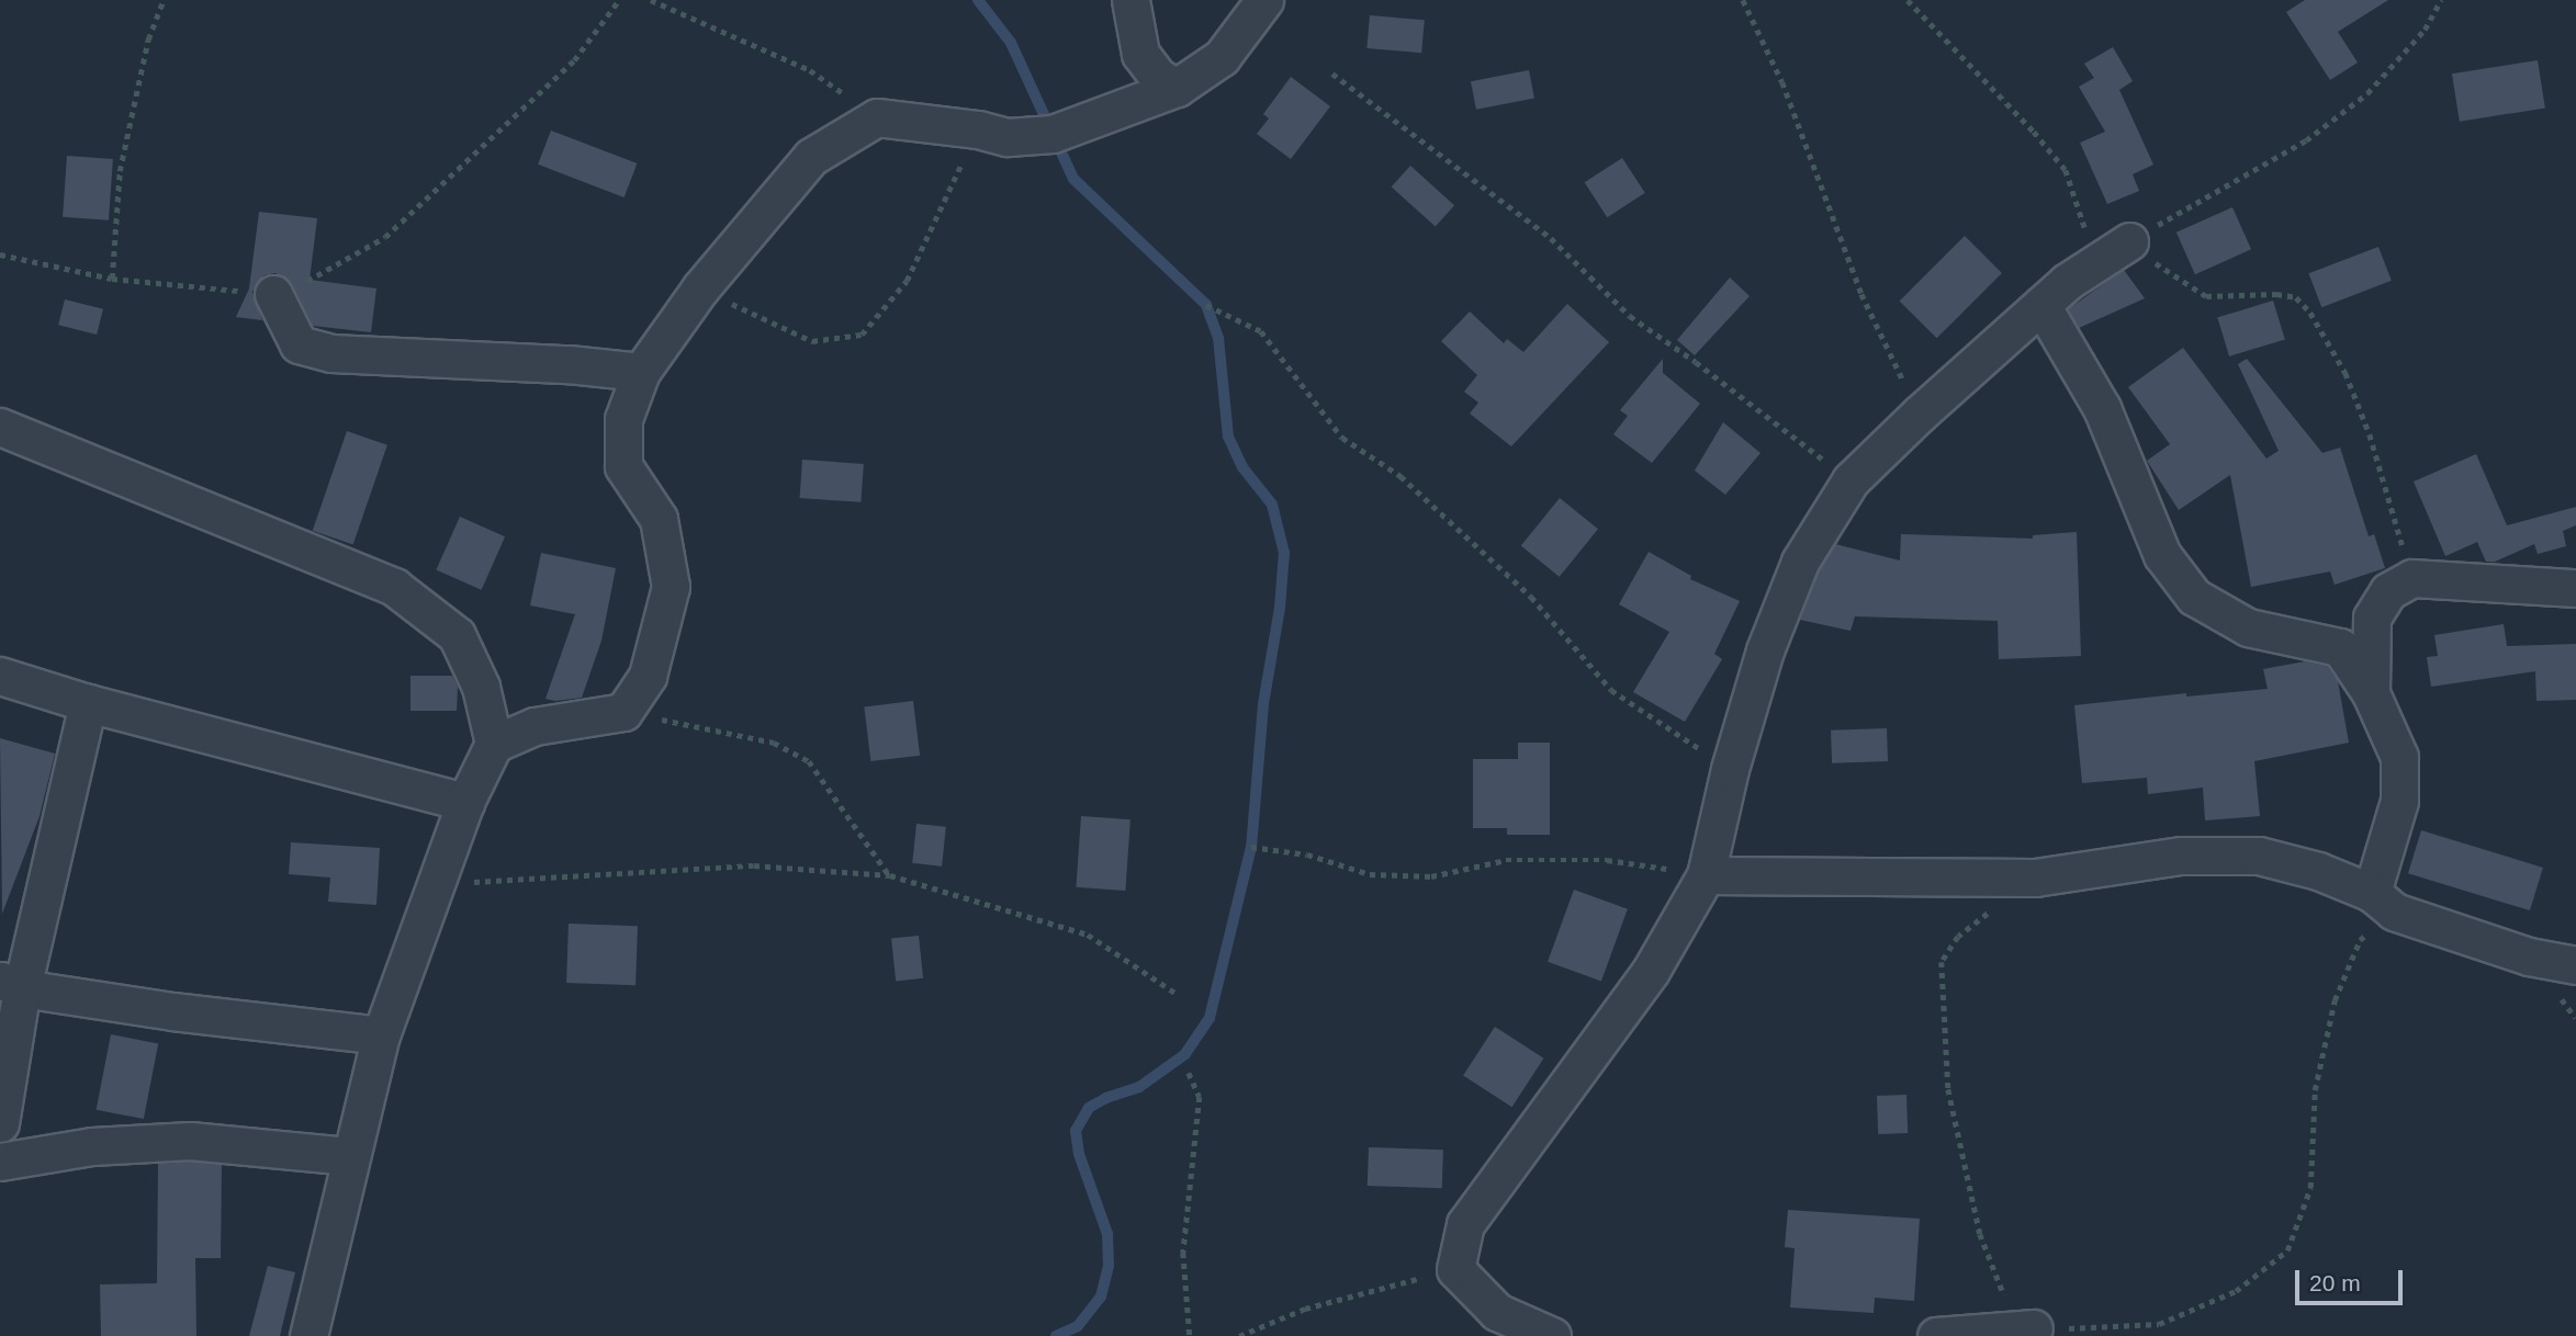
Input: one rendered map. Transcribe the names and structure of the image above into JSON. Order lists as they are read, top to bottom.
{
  "scale_bar": "20 m"
}
